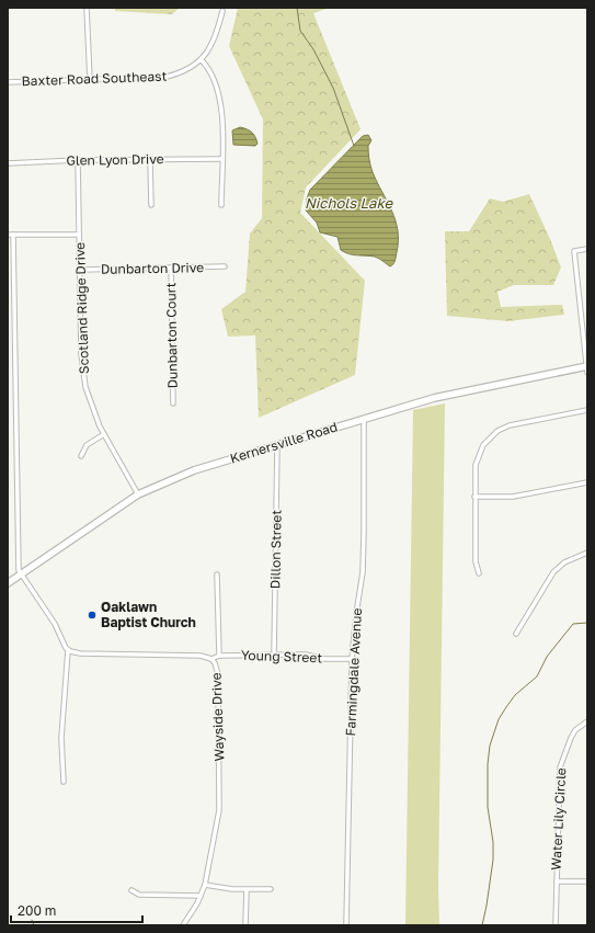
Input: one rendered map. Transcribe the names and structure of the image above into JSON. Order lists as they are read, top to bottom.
{
  "streets": {
    "main road": ["Kernersville Road"],
    "street": [
      "Baxter Road Southeast",
      "Glen Lyon Drive",
      "Dunbarton Drive",
      "Scotland Ridge Drive",
      "Dunbarton Court",
      "Dillon Street",
      "Young Street",
      "Farmingdale Avenue",
      "Wayside Drive",
      "Water Lily Circle"
    ]
  },
  "crossings": [
    ["Glen Lyon Drive", "Scotland Ridge Drive"],
    ["Dunbarton Drive", "Scotland Ridge Drive"],
    ["Dunbarton Drive", "Dunbarton Court"],
    ["Scotland Ridge Drive", "Kernersville Road"],
    ["Kernersville Road", "Dillon Street"],
    ["Kernersville Road", "Farmingdale Avenue"],
    ["Dillon Street", "Young Street"],
    ["Young Street", "Farmingdale Avenue"],
    ["Young Street", "Wayside Drive"]
  ],
  "water": ["Nichols Lake"],
  "places": ["Oaklawn Baptist Church"],
  "scale_bar": "200 m"
}
